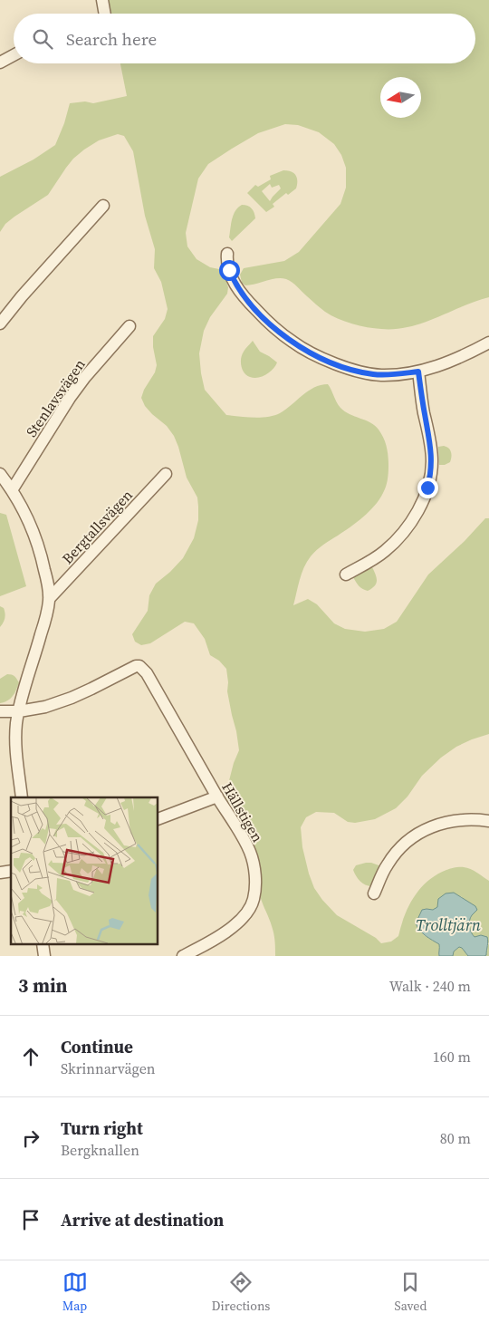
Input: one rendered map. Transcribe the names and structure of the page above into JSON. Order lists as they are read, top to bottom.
{
  "streets": {
    "street": ["Stenlavsvägen", "Bergtallsvägen", "Hällstigen"]
  },
  "water": ["Trolltjärn"],
  "north": "left",
  "page": {
    "search": "Search here",
    "heading": ["3 min", "Walk · 240 m"],
    "list": [
      ["Continue", "Skrinnarvägen", "160 m"],
      ["Turn right", "Bergknallen", "80 m"],
      "Arrive at destination"
    ],
    "nav": ["Map", "Directions", "Saved"]
  }
}
